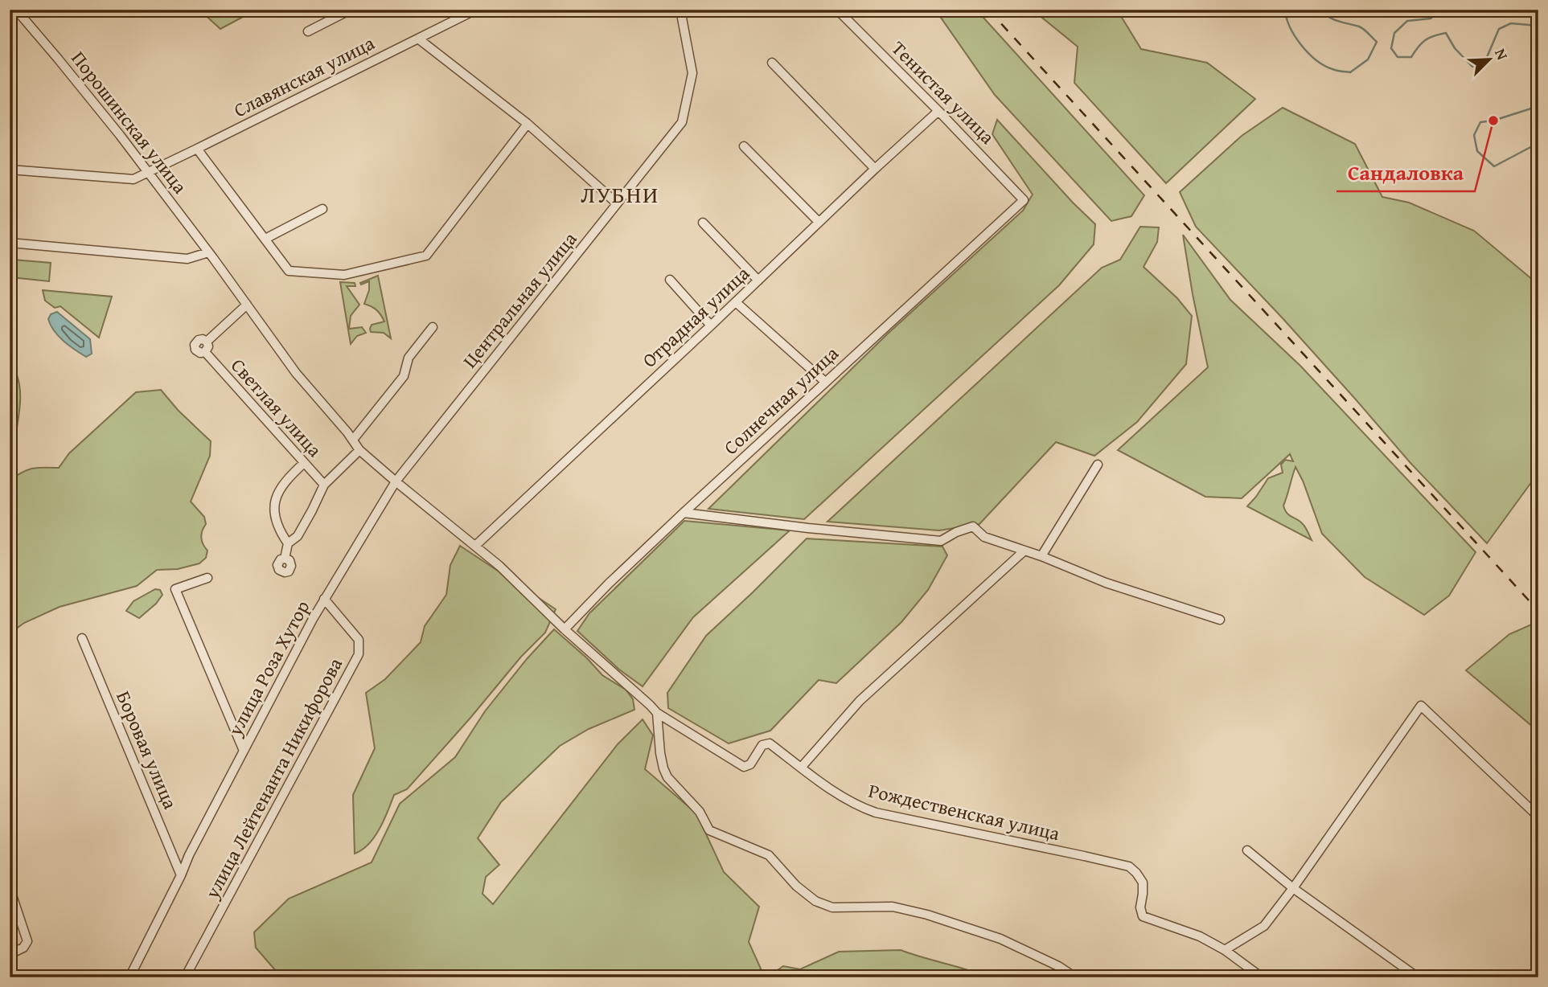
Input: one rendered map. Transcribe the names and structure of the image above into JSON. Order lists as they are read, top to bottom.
{
  "streets": {
    "street": [
      "Славянская улица",
      "Тенистая улица",
      "Порошинская улица",
      "Центральная улица",
      "Отрадная улица",
      "Солнечная улица",
      "Светлая улица",
      "улица Роза Хутор",
      "Боровая улица",
      "улица Лейтенанта Никифорова",
      "Рождественская улица"
    ]
  },
  "crossings": [
    ["Славянская улица", "Порошинская улица"],
    ["Тенистая улица", "Отрадная улица"],
    ["Тенистая улица", "Солнечная улица"],
    ["Порошинская улица", "Центральная улица"],
    ["Порошинская улица", "Отрадная улица"],
    ["Порошинская улица", "Солнечная улица"],
    ["Порошинская улица", "Светлая улица"],
    ["Порошинская улица", "улица Роза Хутор"],
    ["Порошинская улица", "Рождественская улица"],
    ["Центральная улица", "улица Роза Хутор"],
    ["улица Роза Хутор", "Боровая улица"],
    ["улица Роза Хутор", "улица Лейтенанта Никифорова"]
  ],
  "districts": ["ЛУБНИ"],
  "places": ["Сандаловка"],
  "north": "top right"
}
